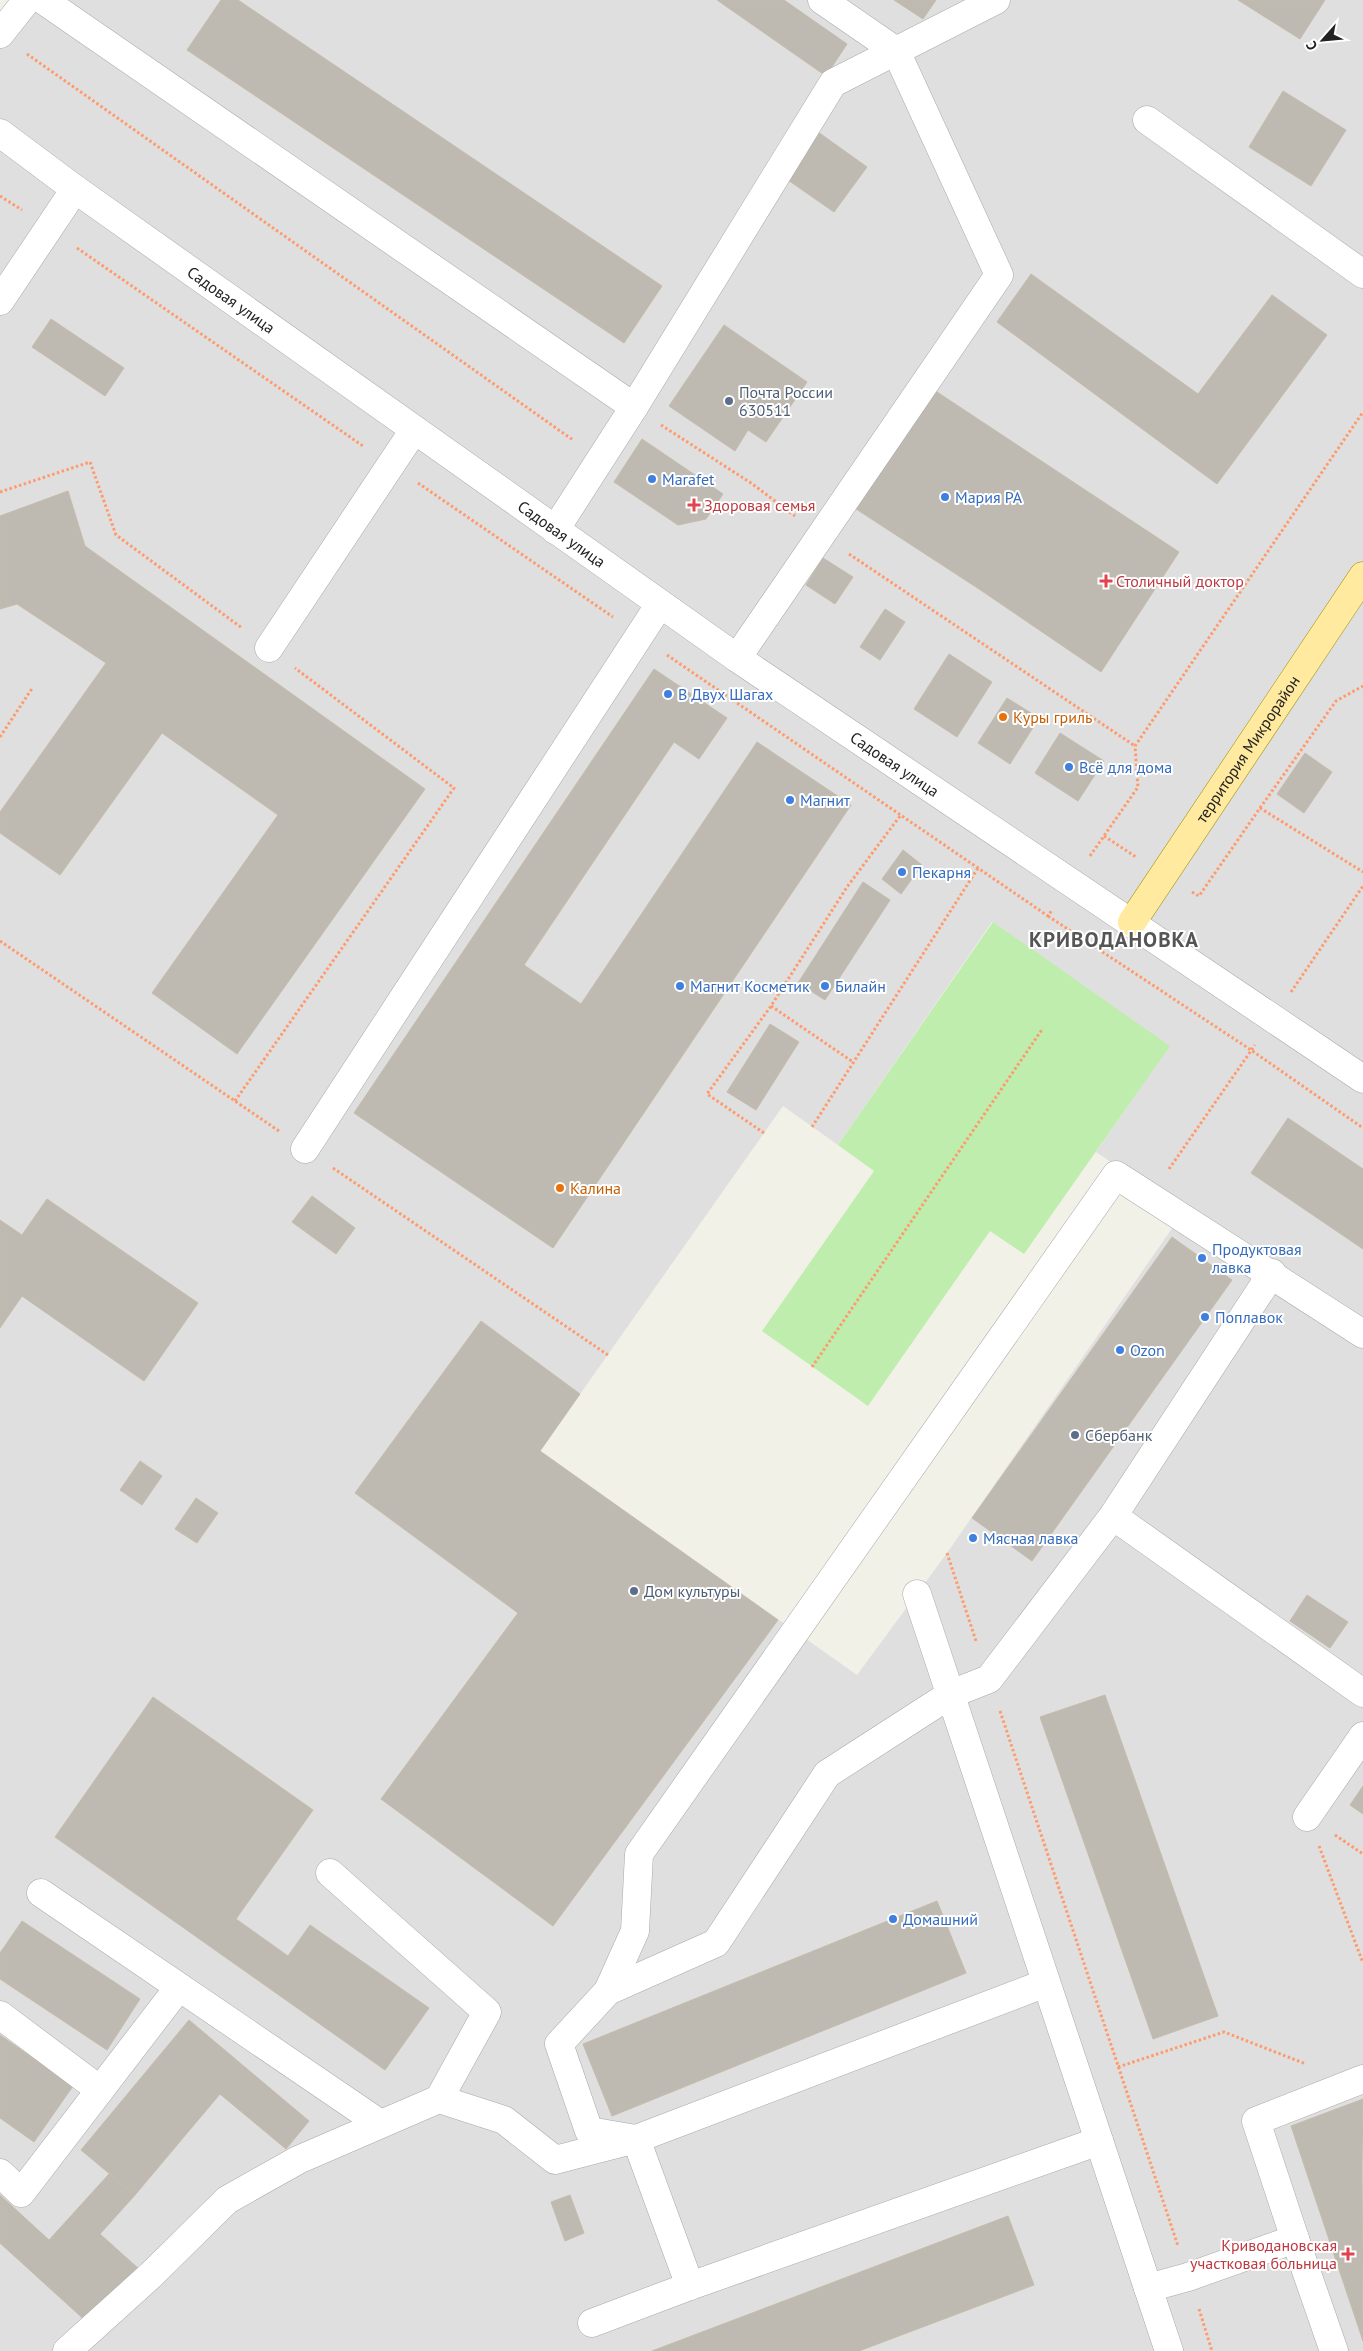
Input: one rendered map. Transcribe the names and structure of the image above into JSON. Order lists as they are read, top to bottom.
{
  "streets": {
    "main road": ["территория Микрорайон"],
    "street": ["Садовая улица"]
  },
  "crossings": [
    ["Садовая улица", "территория Микрорайон"]
  ],
  "districts": ["КРИВОДАНОВКА"],
  "places": {
    "other": [
      "Почта России 630511",
      "Marafet",
      "Мария РА",
      "В Двух Шагах",
      "Куры гриль",
      "Всё для дома",
      "Магнит",
      "Пекарня",
      "Магнит Косметик",
      "Билайн",
      "Калина",
      "Продуктовая лавка",
      "Поплавок",
      "Ozon",
      "Сбербанк",
      "Мясная лавка",
      "Дом культуры",
      "Домашний"
    ],
    "health": ["Здоровая семья", "Столичный доктор", "Криводановская участковая больница"]
  },
  "north": "bottom left"
}
